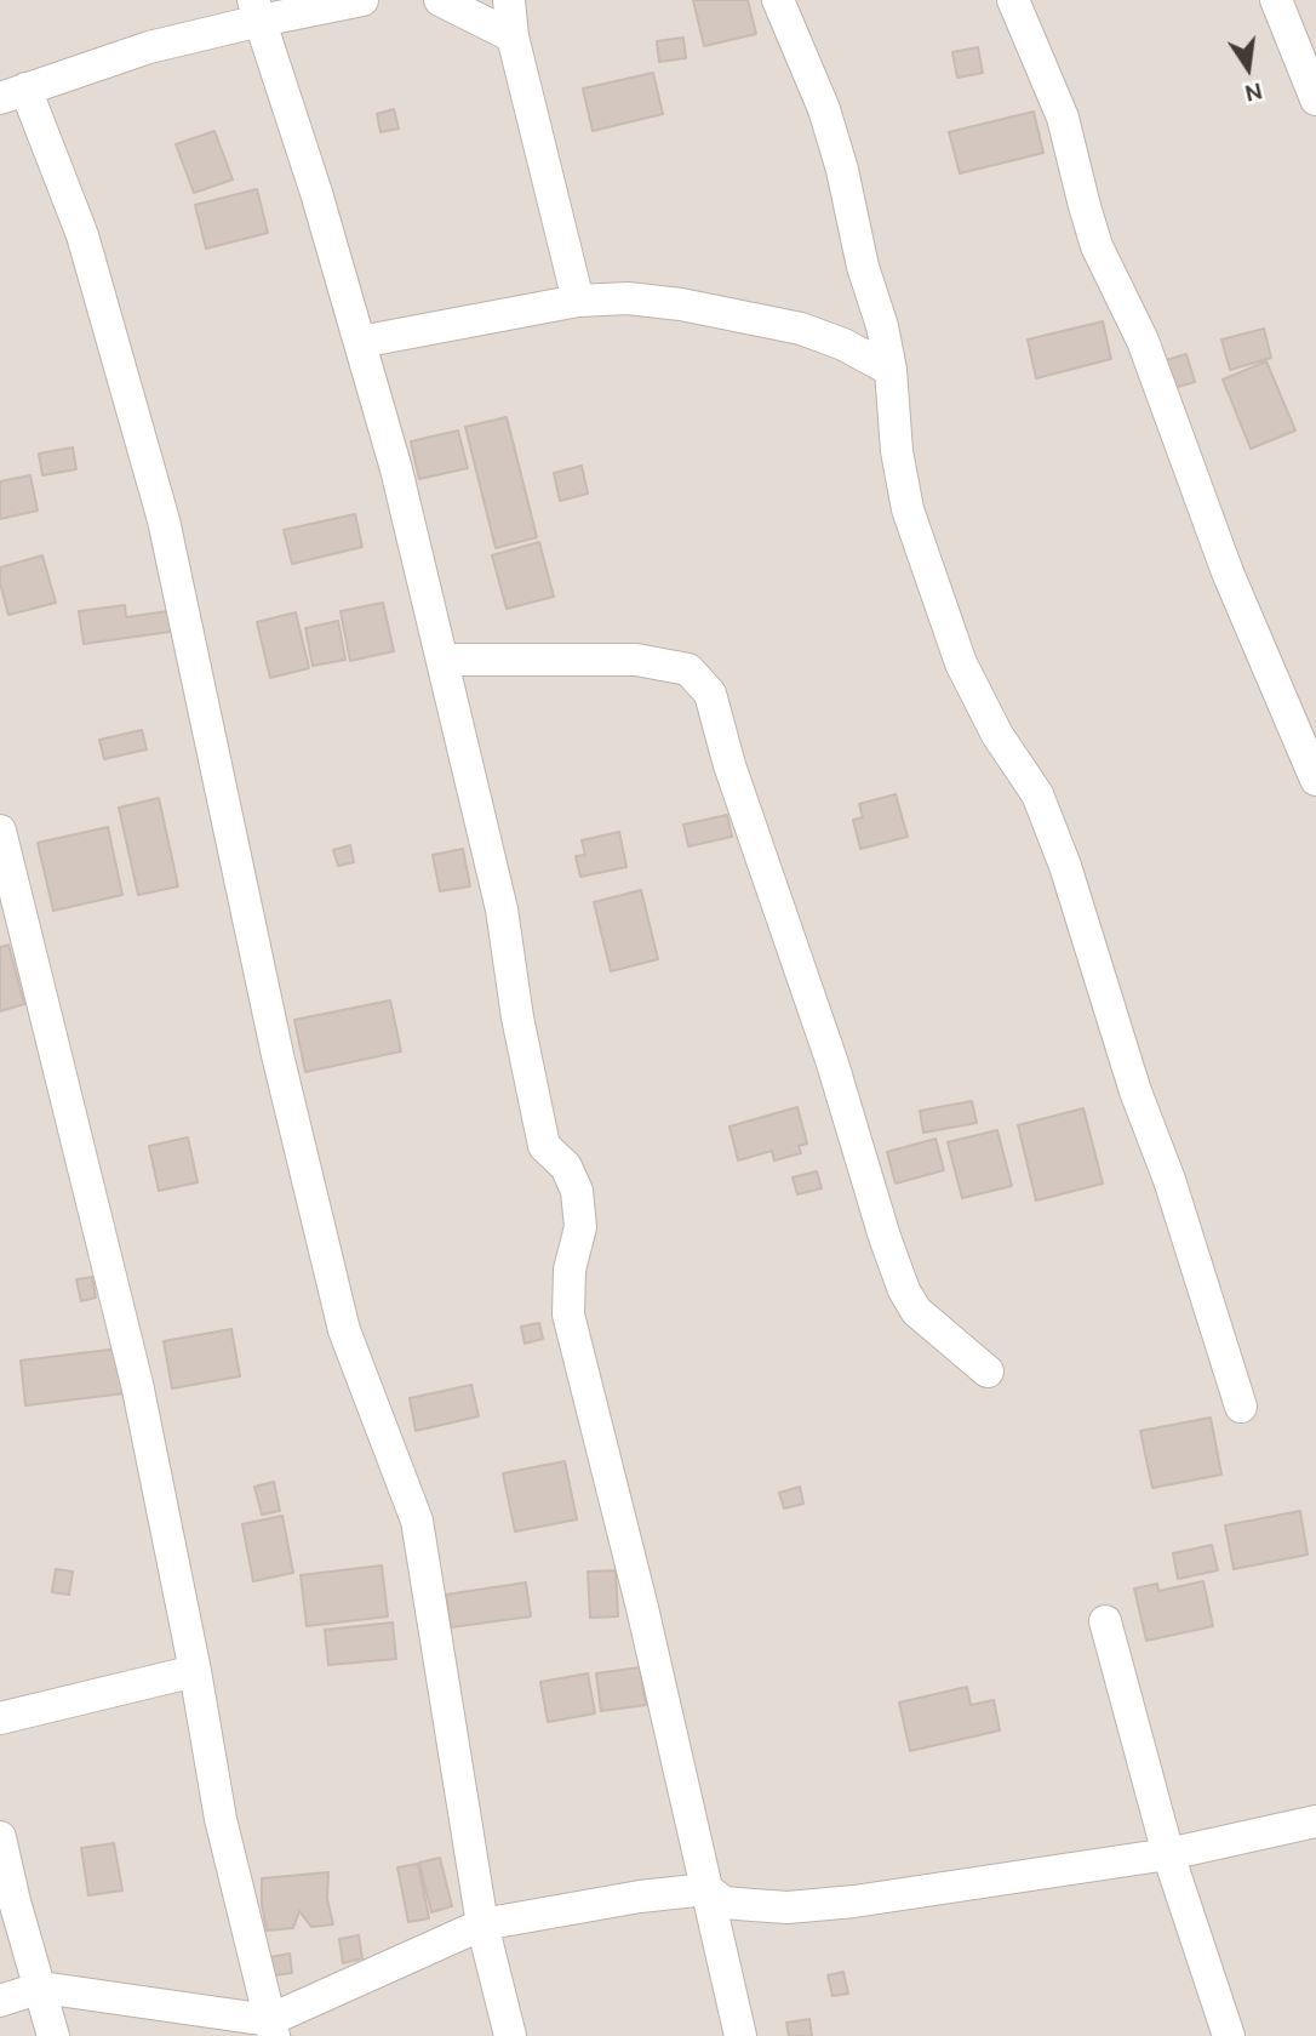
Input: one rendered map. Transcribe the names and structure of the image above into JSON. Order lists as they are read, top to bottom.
{
  "north": "bottom"
}
